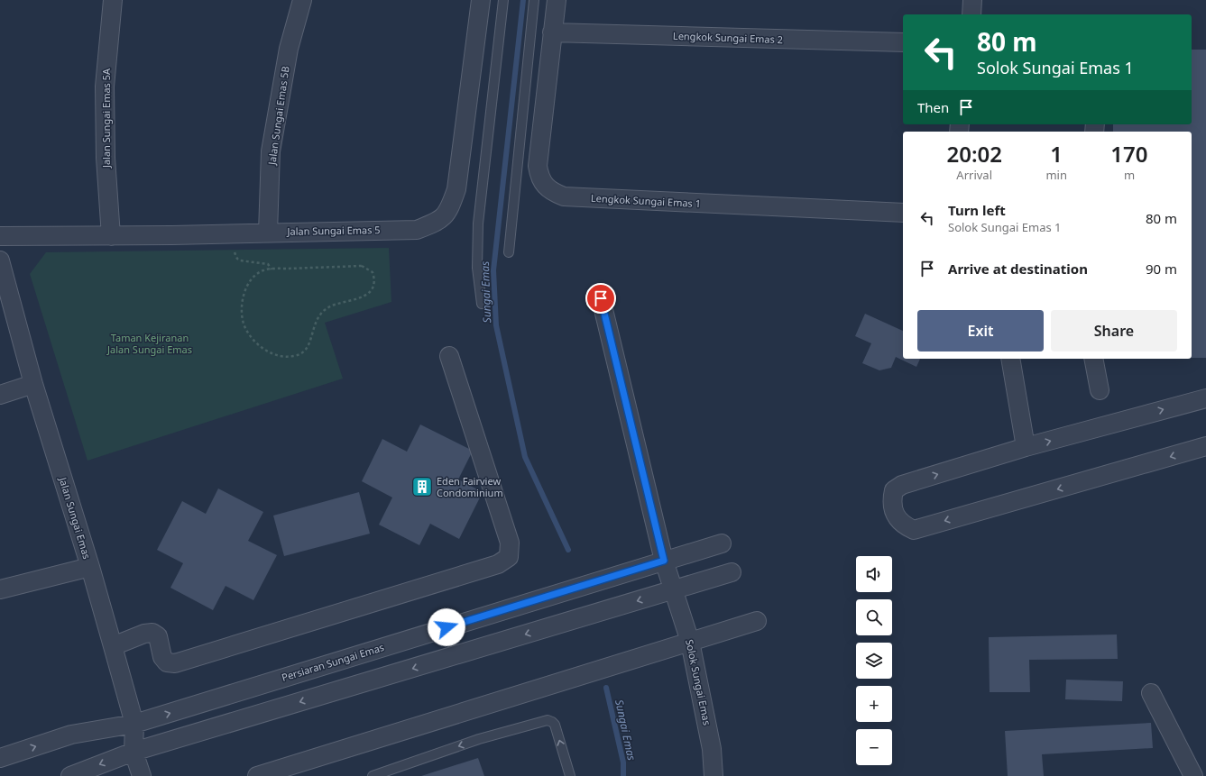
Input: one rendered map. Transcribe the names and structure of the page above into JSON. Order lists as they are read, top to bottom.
{
  "streets": {
    "street": [
      "Lengkok Sungai Emas 2",
      "Jalan Sungai Emas 5B",
      "Jalan Sungai Emas 5A",
      "Lengkok Sungai Emas 1",
      "Jalan Sungai Emas 5",
      "Jalan Sungai Emas",
      "Persiaran Sungai Emas",
      "Solok Sungai Emas"
    ]
  },
  "crossings": [
    ["Lengkok Sungai Emas 2", "Lengkok Sungai Emas 1"],
    ["Jalan Sungai Emas 5B", "Jalan Sungai Emas 5"],
    ["Jalan Sungai Emas 5A", "Jalan Sungai Emas 5"],
    ["Jalan Sungai Emas", "Persiaran Sungai Emas"],
    ["Persiaran Sungai Emas", "Solok Sungai Emas"]
  ],
  "water": ["Sungai Emas"],
  "parks": ["Taman Kejiranan Jalan Sungai Emas"],
  "places": {
    "building": ["Eden Fairview Condominium"]
  },
  "page": {
    "turn": ["80 m", "Solok Sungai Emas 1"],
    "then": "Then",
    "eta": [
      "20:02",
      "Arrival",
      "1",
      "min",
      "170",
      "m"
    ],
    "list": [
      {
        "name": "Turn left",
        "note": "Solok Sungai Emas 1",
        "value": "80 m"
      },
      {
        "name": "Arrive at destination",
        "value": "90 m"
      }
    ],
    "buttons": ["Exit", "Share"],
    "map_buttons": ["+", "−"]
  }
}
